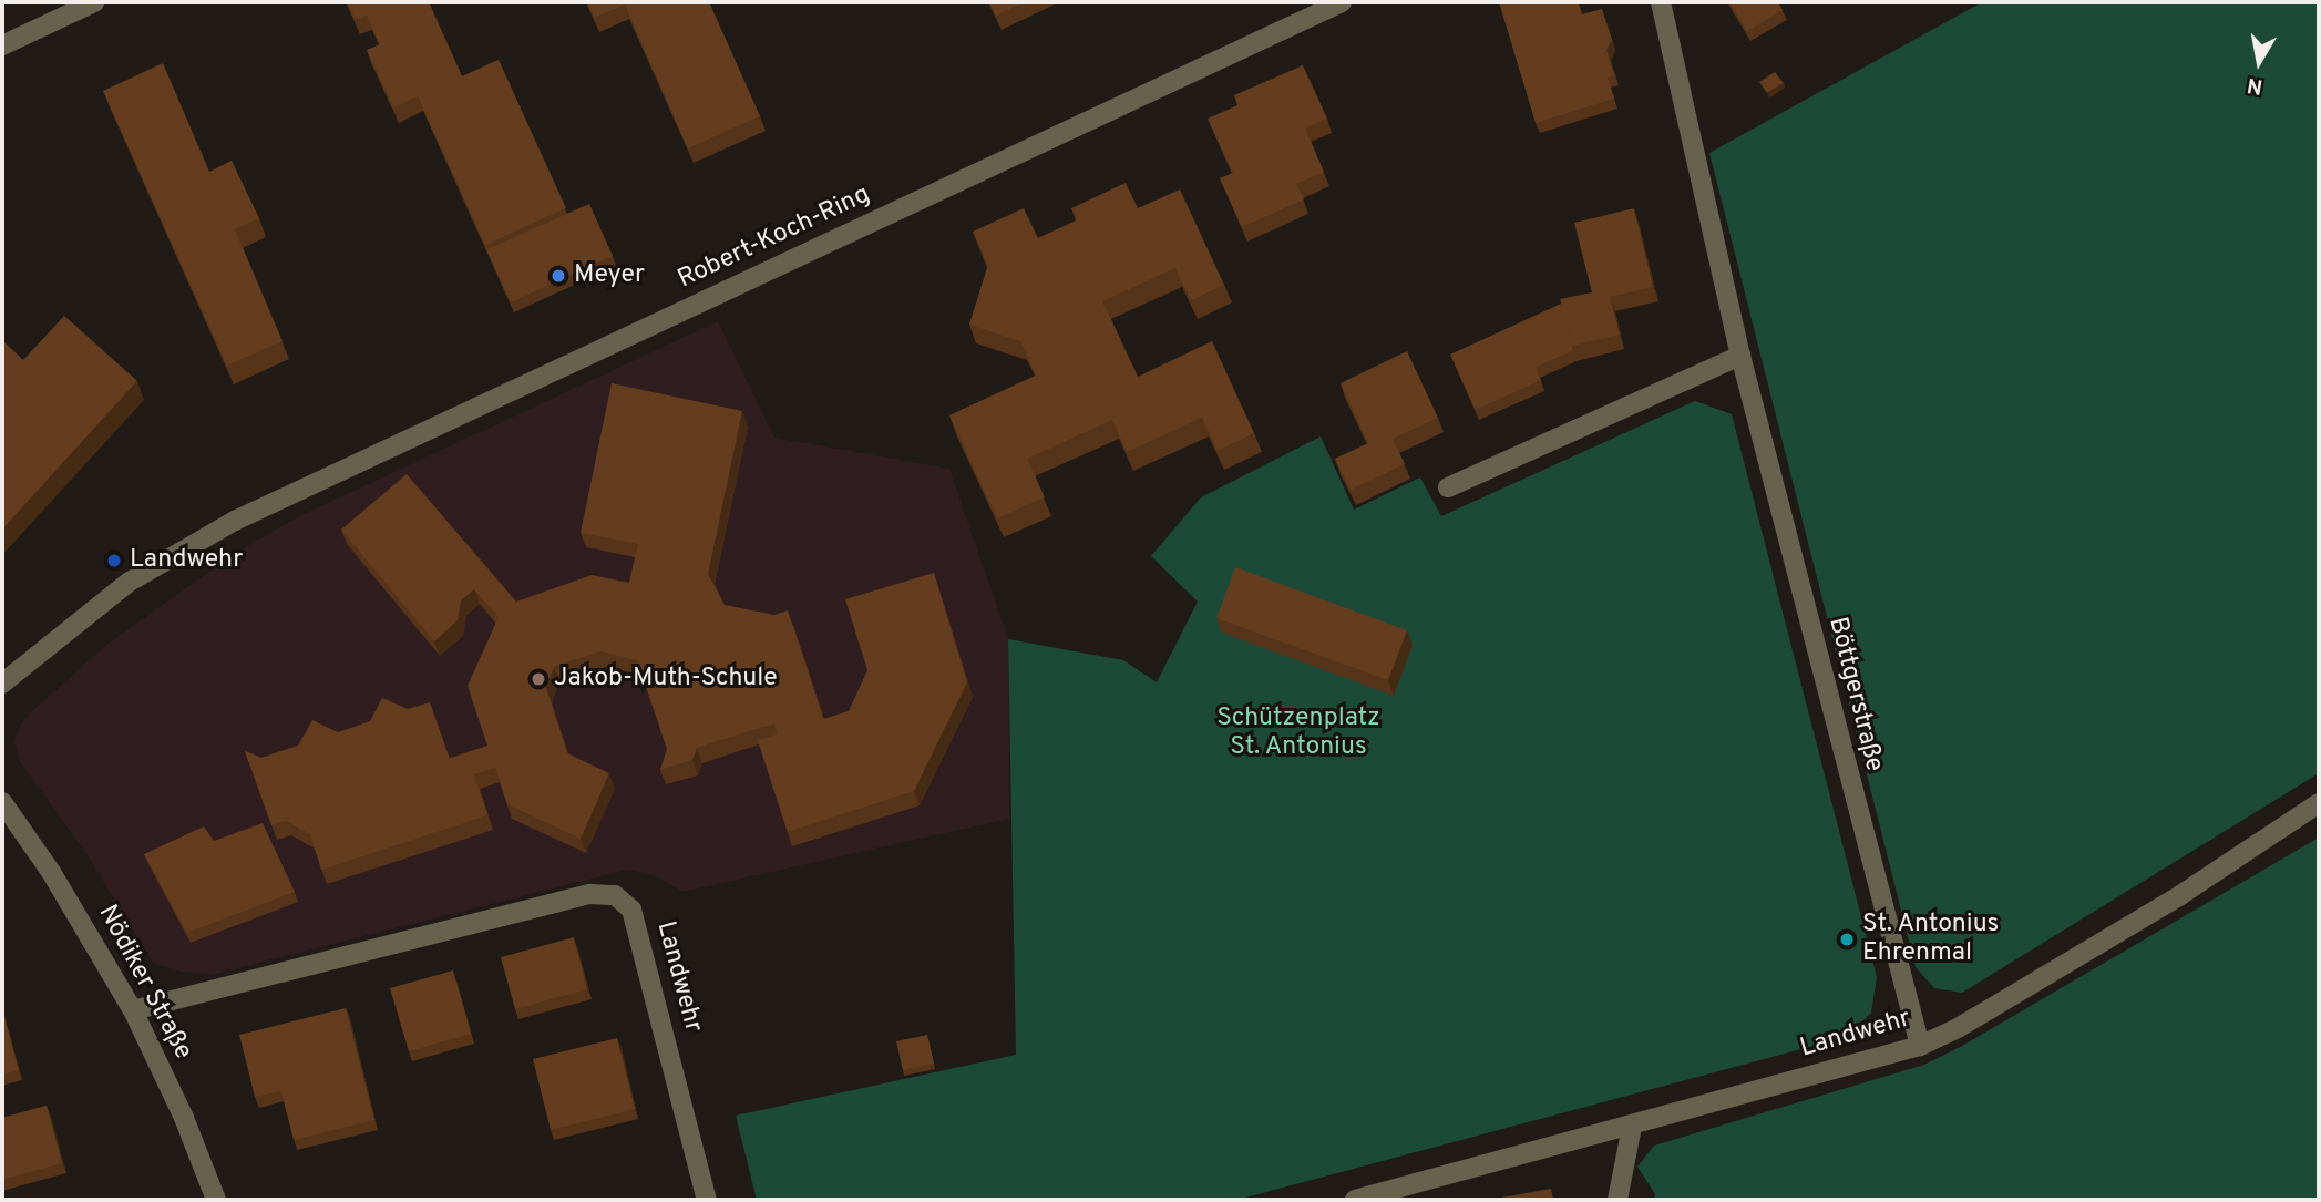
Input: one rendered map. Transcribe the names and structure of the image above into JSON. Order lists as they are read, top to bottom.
{
  "streets": {
    "street": [
      "Robert-Koch-Ring",
      "Böttgerstraße",
      "Landwehr",
      "Nödiker Straße"
    ]
  },
  "crossings": [
    ["Böttgerstraße", "Landwehr"],
    ["Landwehr", "Nödiker Straße"]
  ],
  "parks": ["Schützenplatz St. Antonius"],
  "places": [
    "Meyer",
    "Landwehr",
    "Jakob-Muth-Schule",
    "St. Antonius Ehrenmal"
  ],
  "north": "bottom"
}
